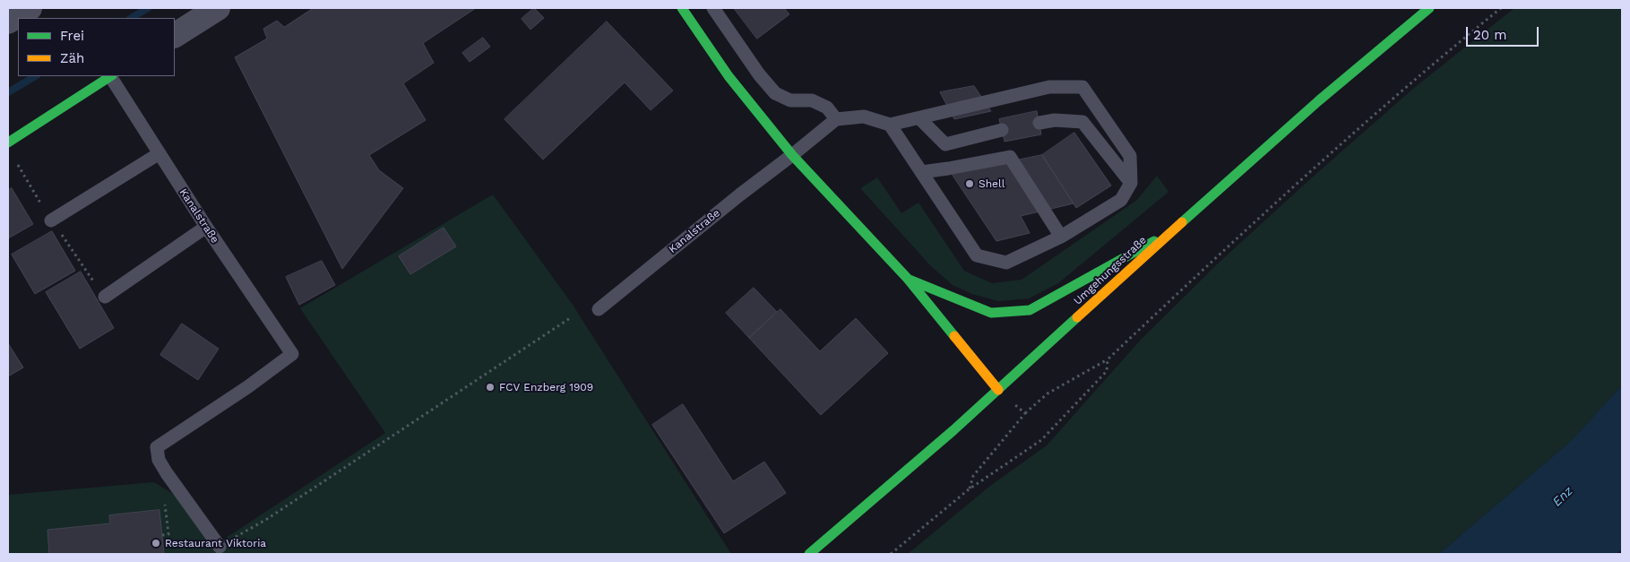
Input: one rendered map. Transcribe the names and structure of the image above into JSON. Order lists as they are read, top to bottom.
{
  "streets": {
    "main road": ["Kanalstraße", "Umgehungsstraße"]
  },
  "water": ["Enz"],
  "places": ["Shell", "FCV Enzberg 1909", "Restaurant Viktoria"],
  "legend": ["Frei", "Zäh"],
  "scale_bar": "20 m"
}
